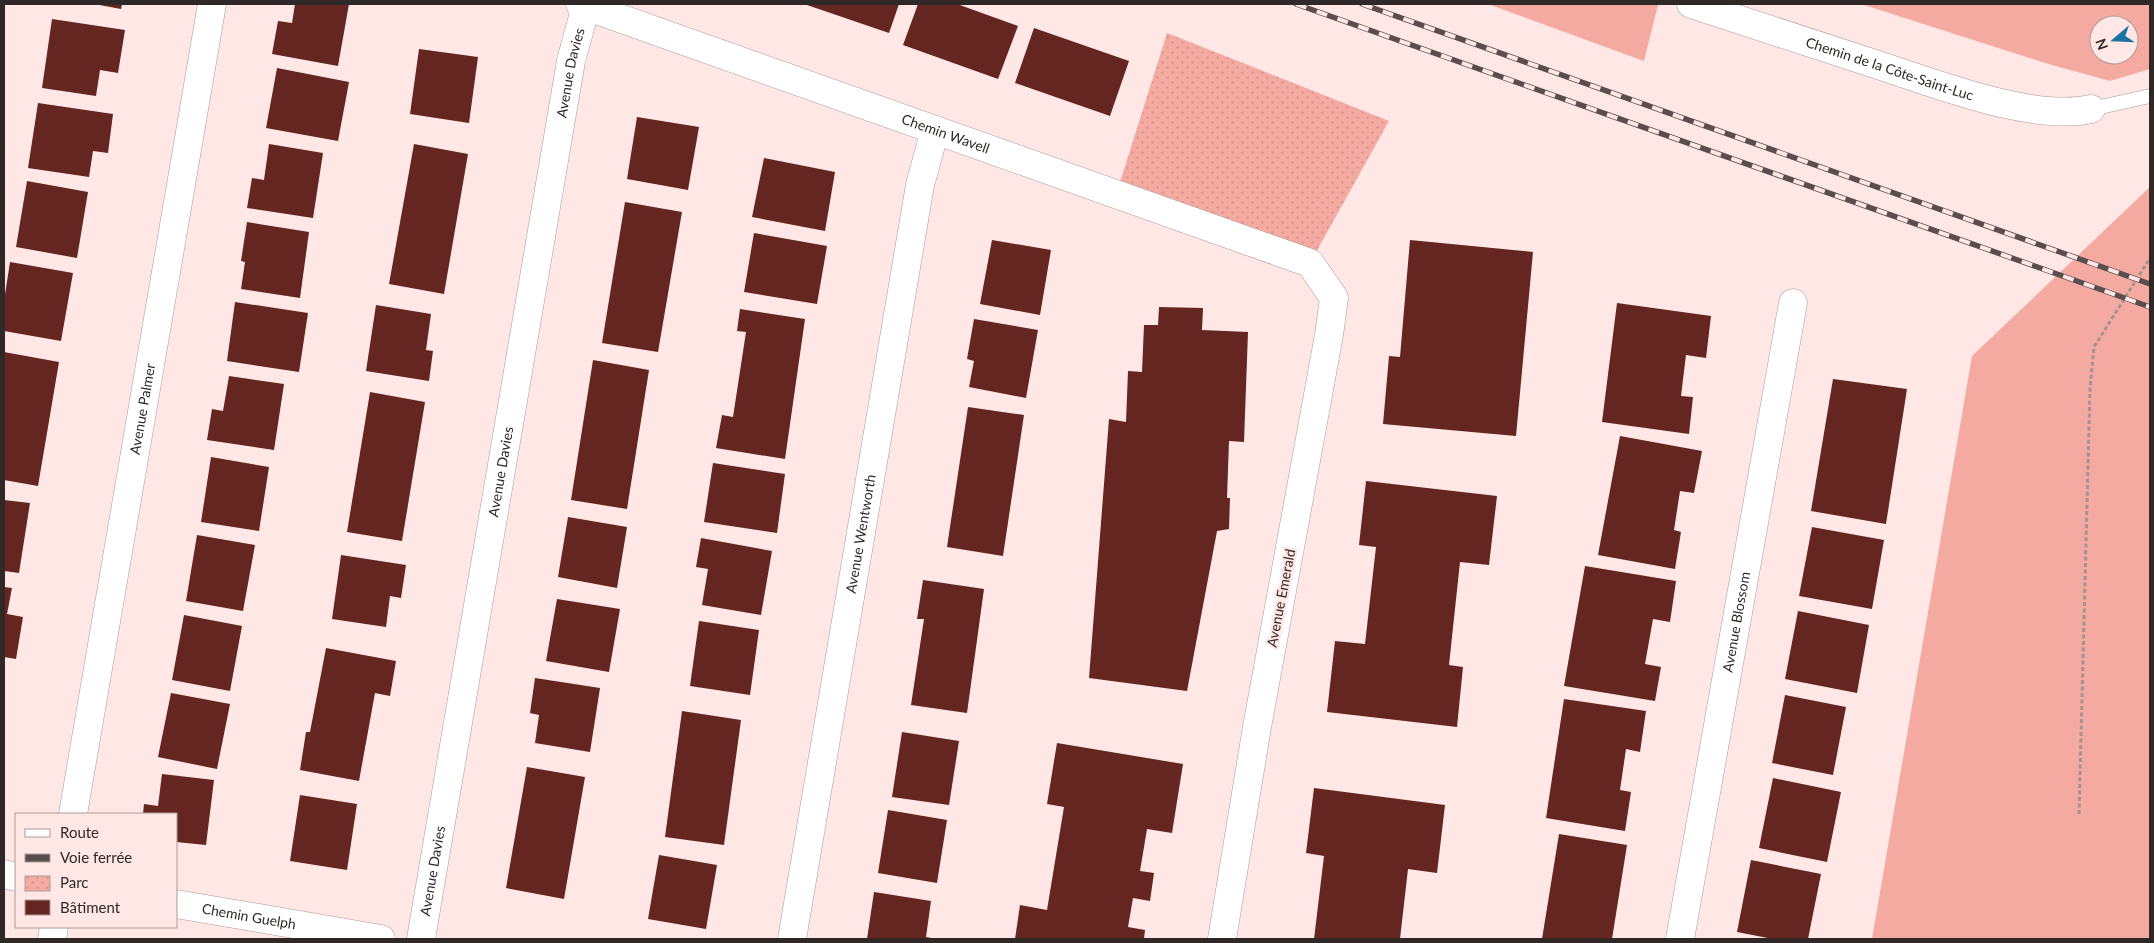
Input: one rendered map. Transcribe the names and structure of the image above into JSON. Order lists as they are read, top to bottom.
{
  "streets": {
    "street": [
      "Chemin de la Côte-Saint-Luc",
      "Avenue Davies",
      "Chemin Wavell",
      "Avenue Palmer",
      "Avenue Wentworth",
      "Avenue Emerald",
      "Avenue Blossom",
      "Chemin Guelph"
    ]
  },
  "crossings": [
    ["Avenue Davies", "Chemin Wavell"],
    ["Chemin Wavell", "Avenue Wentworth"],
    ["Chemin Wavell", "Avenue Emerald"]
  ],
  "legend": [
    "Route",
    "Voie ferrée",
    "Parc",
    "Bâtiment"
  ],
  "north": "left"
}
